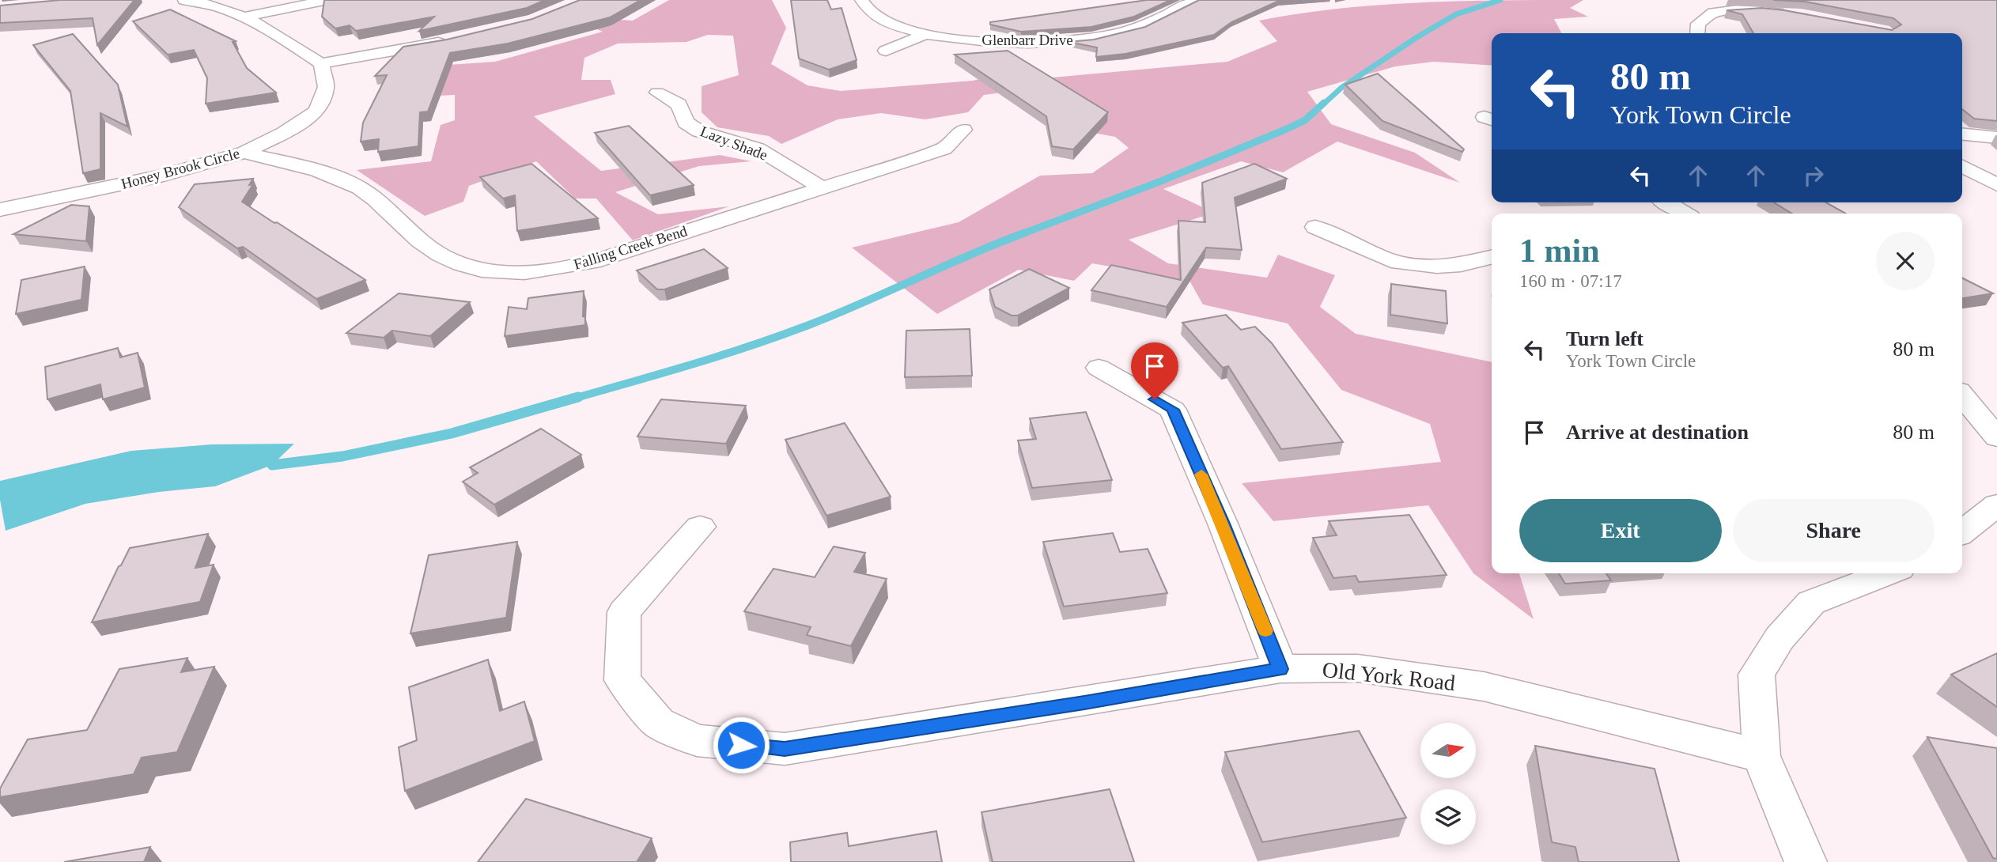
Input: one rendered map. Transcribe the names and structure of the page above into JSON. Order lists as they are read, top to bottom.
{
  "streets": {
    "street": [
      "Glenbarr Drive",
      "Lazy Shade",
      "Honey Brook Circle",
      "Falling Creek Bend",
      "Old York Road"
    ]
  },
  "crossings": [
    ["Lazy Shade", "Falling Creek Bend"],
    ["Honey Brook Circle", "Falling Creek Bend"]
  ],
  "north": "right",
  "page": {
    "turn": ["80 m", "York Town Circle"],
    "heading": ["1 min", "160 m · 07:17"],
    "list": [
      {
        "name": "Turn left",
        "note": "York Town Circle",
        "value": "80 m"
      },
      {
        "name": "Arrive at destination",
        "value": "80 m"
      }
    ],
    "buttons": ["Exit", "Share"]
  }
}
